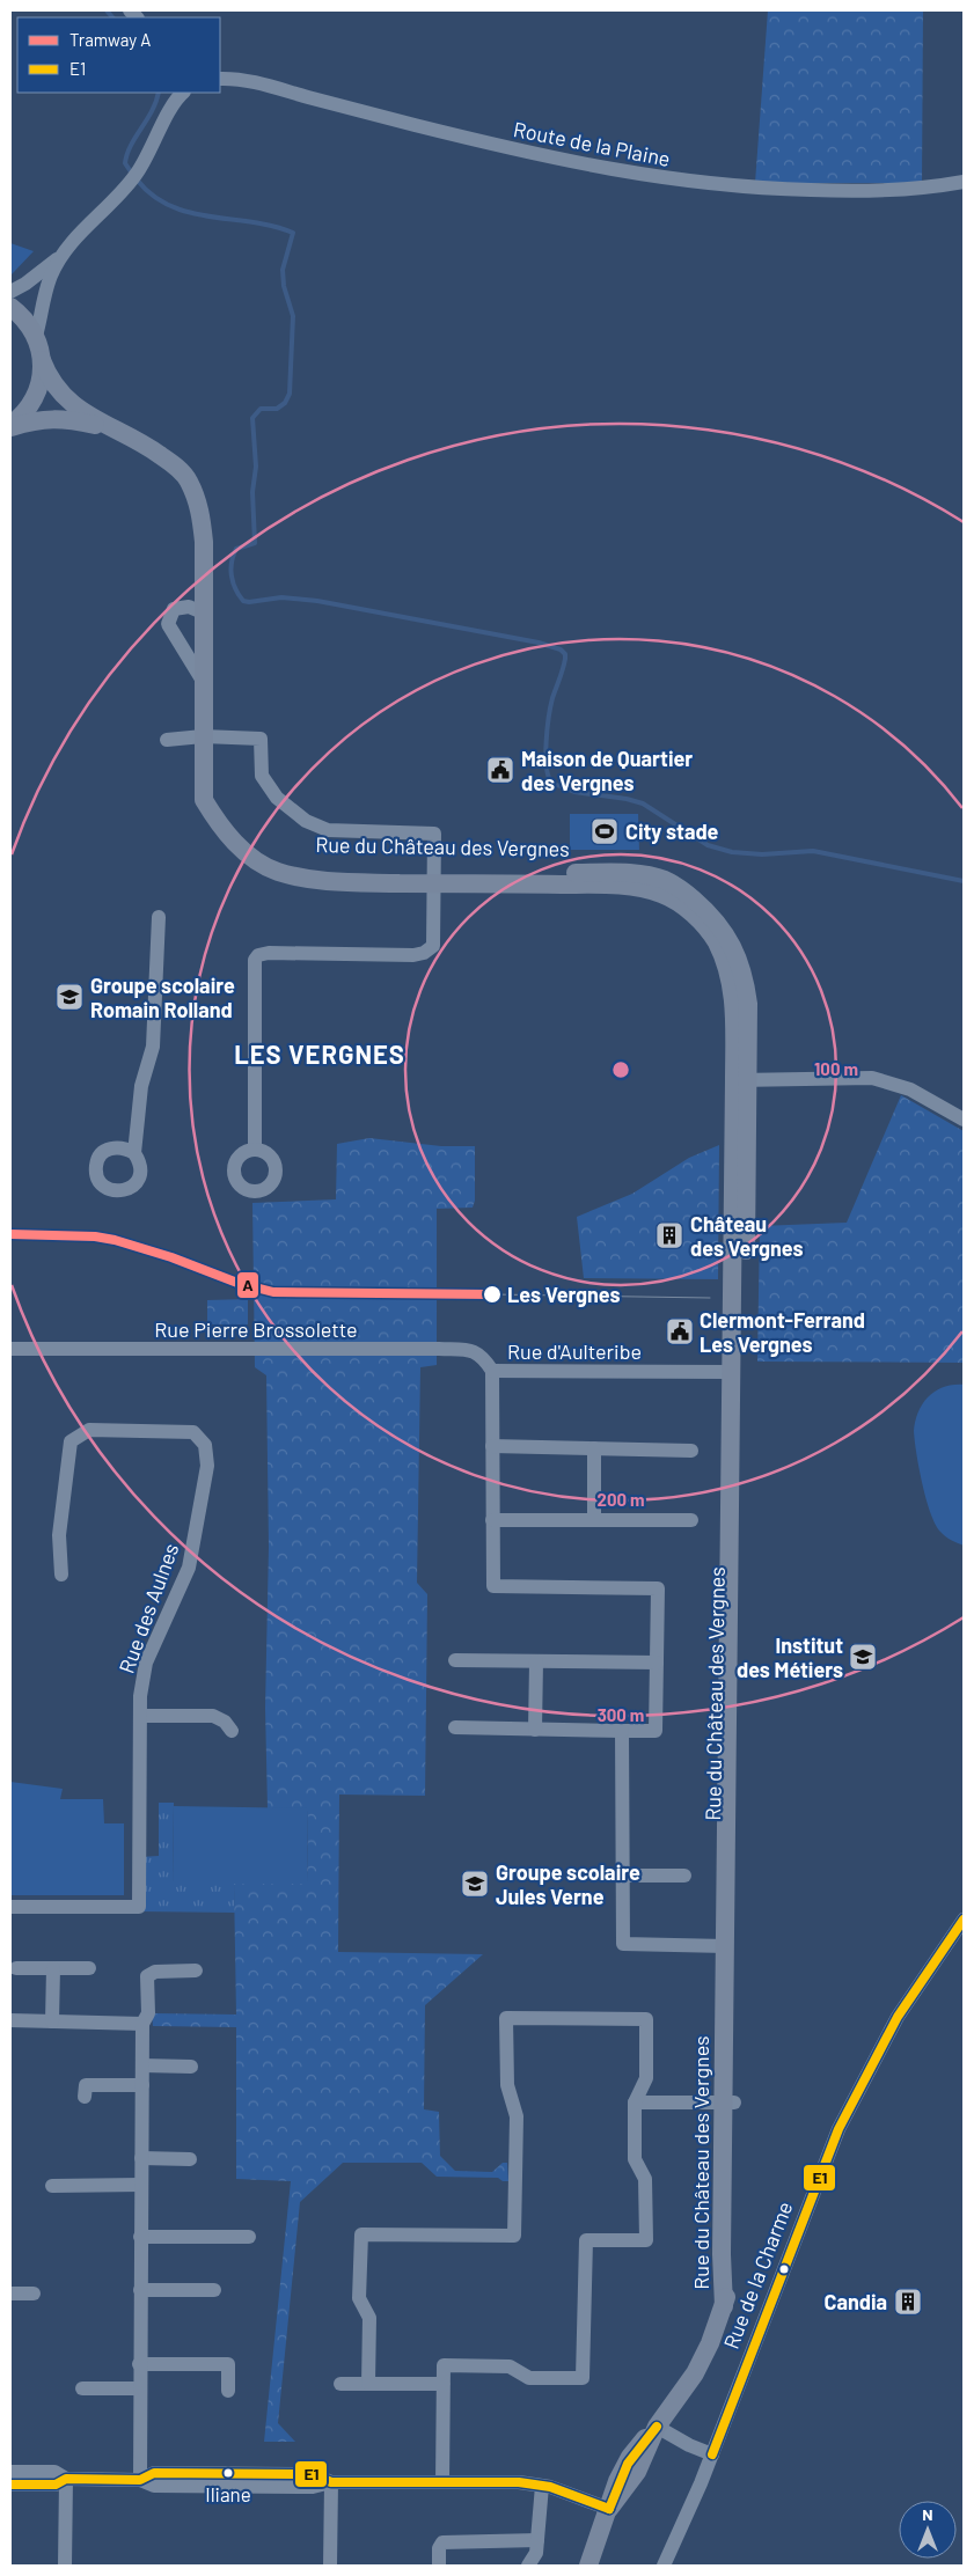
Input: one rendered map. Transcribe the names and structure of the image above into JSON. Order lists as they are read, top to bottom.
{
  "streets": {
    "main road": ["Rue du Château des Vergnes"],
    "street": [
      "Route de la Plaine",
      "Rue Pierre Brossolette",
      "Rue d'Aulteribe",
      "Rue des Aulnes",
      "Rue de la Charme"
    ]
  },
  "crossings": [
    ["Rue du Château des Vergnes", "Rue d'Aulteribe"],
    ["Rue Pierre Brossolette", "Rue d'Aulteribe"]
  ],
  "districts": ["LES VERGNES"],
  "places": {
    "public building": ["Maison de Quartier des Vergnes", "Clermont-Ferrand Les Vergnes"],
    "sports": ["City stade"],
    "school or university": ["Groupe scolaire Romain Rolland", "Institut des Métiers", "Groupe scolaire Jules Verne"],
    "building": ["Château des Vergnes", "Candia"],
    "other": ["Les Vergnes", "Iliane"]
  },
  "lines": ["tram line A", "transit line E1"],
  "legend": ["Tramway A", "E1"],
  "north": "top",
  "rings": ["100 m", "200 m", "300 m"]
}
